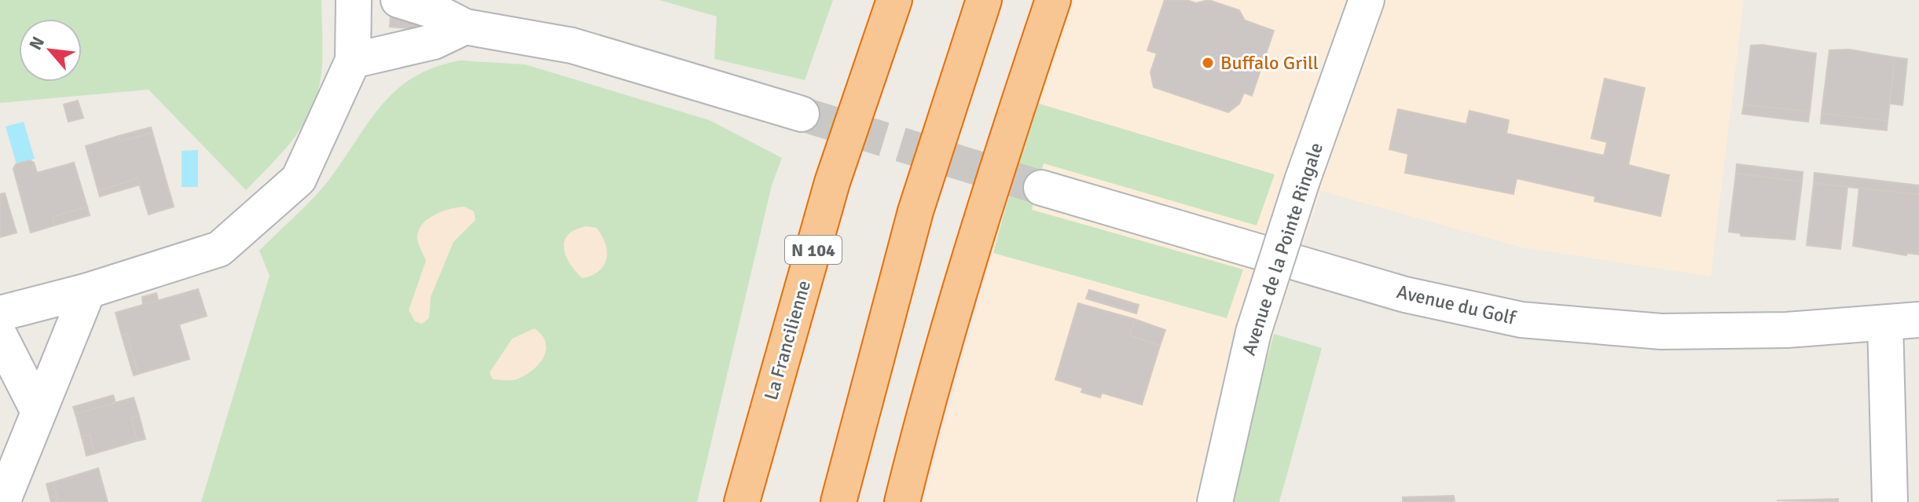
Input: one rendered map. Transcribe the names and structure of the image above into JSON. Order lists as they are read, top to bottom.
{
  "streets": {
    "highway": ["N 104", "La Francilienne"],
    "street": ["Avenue de la Pointe Ringale", "Avenue du Golf"]
  },
  "places": ["Buffalo Grill"],
  "north": "top left"
}
